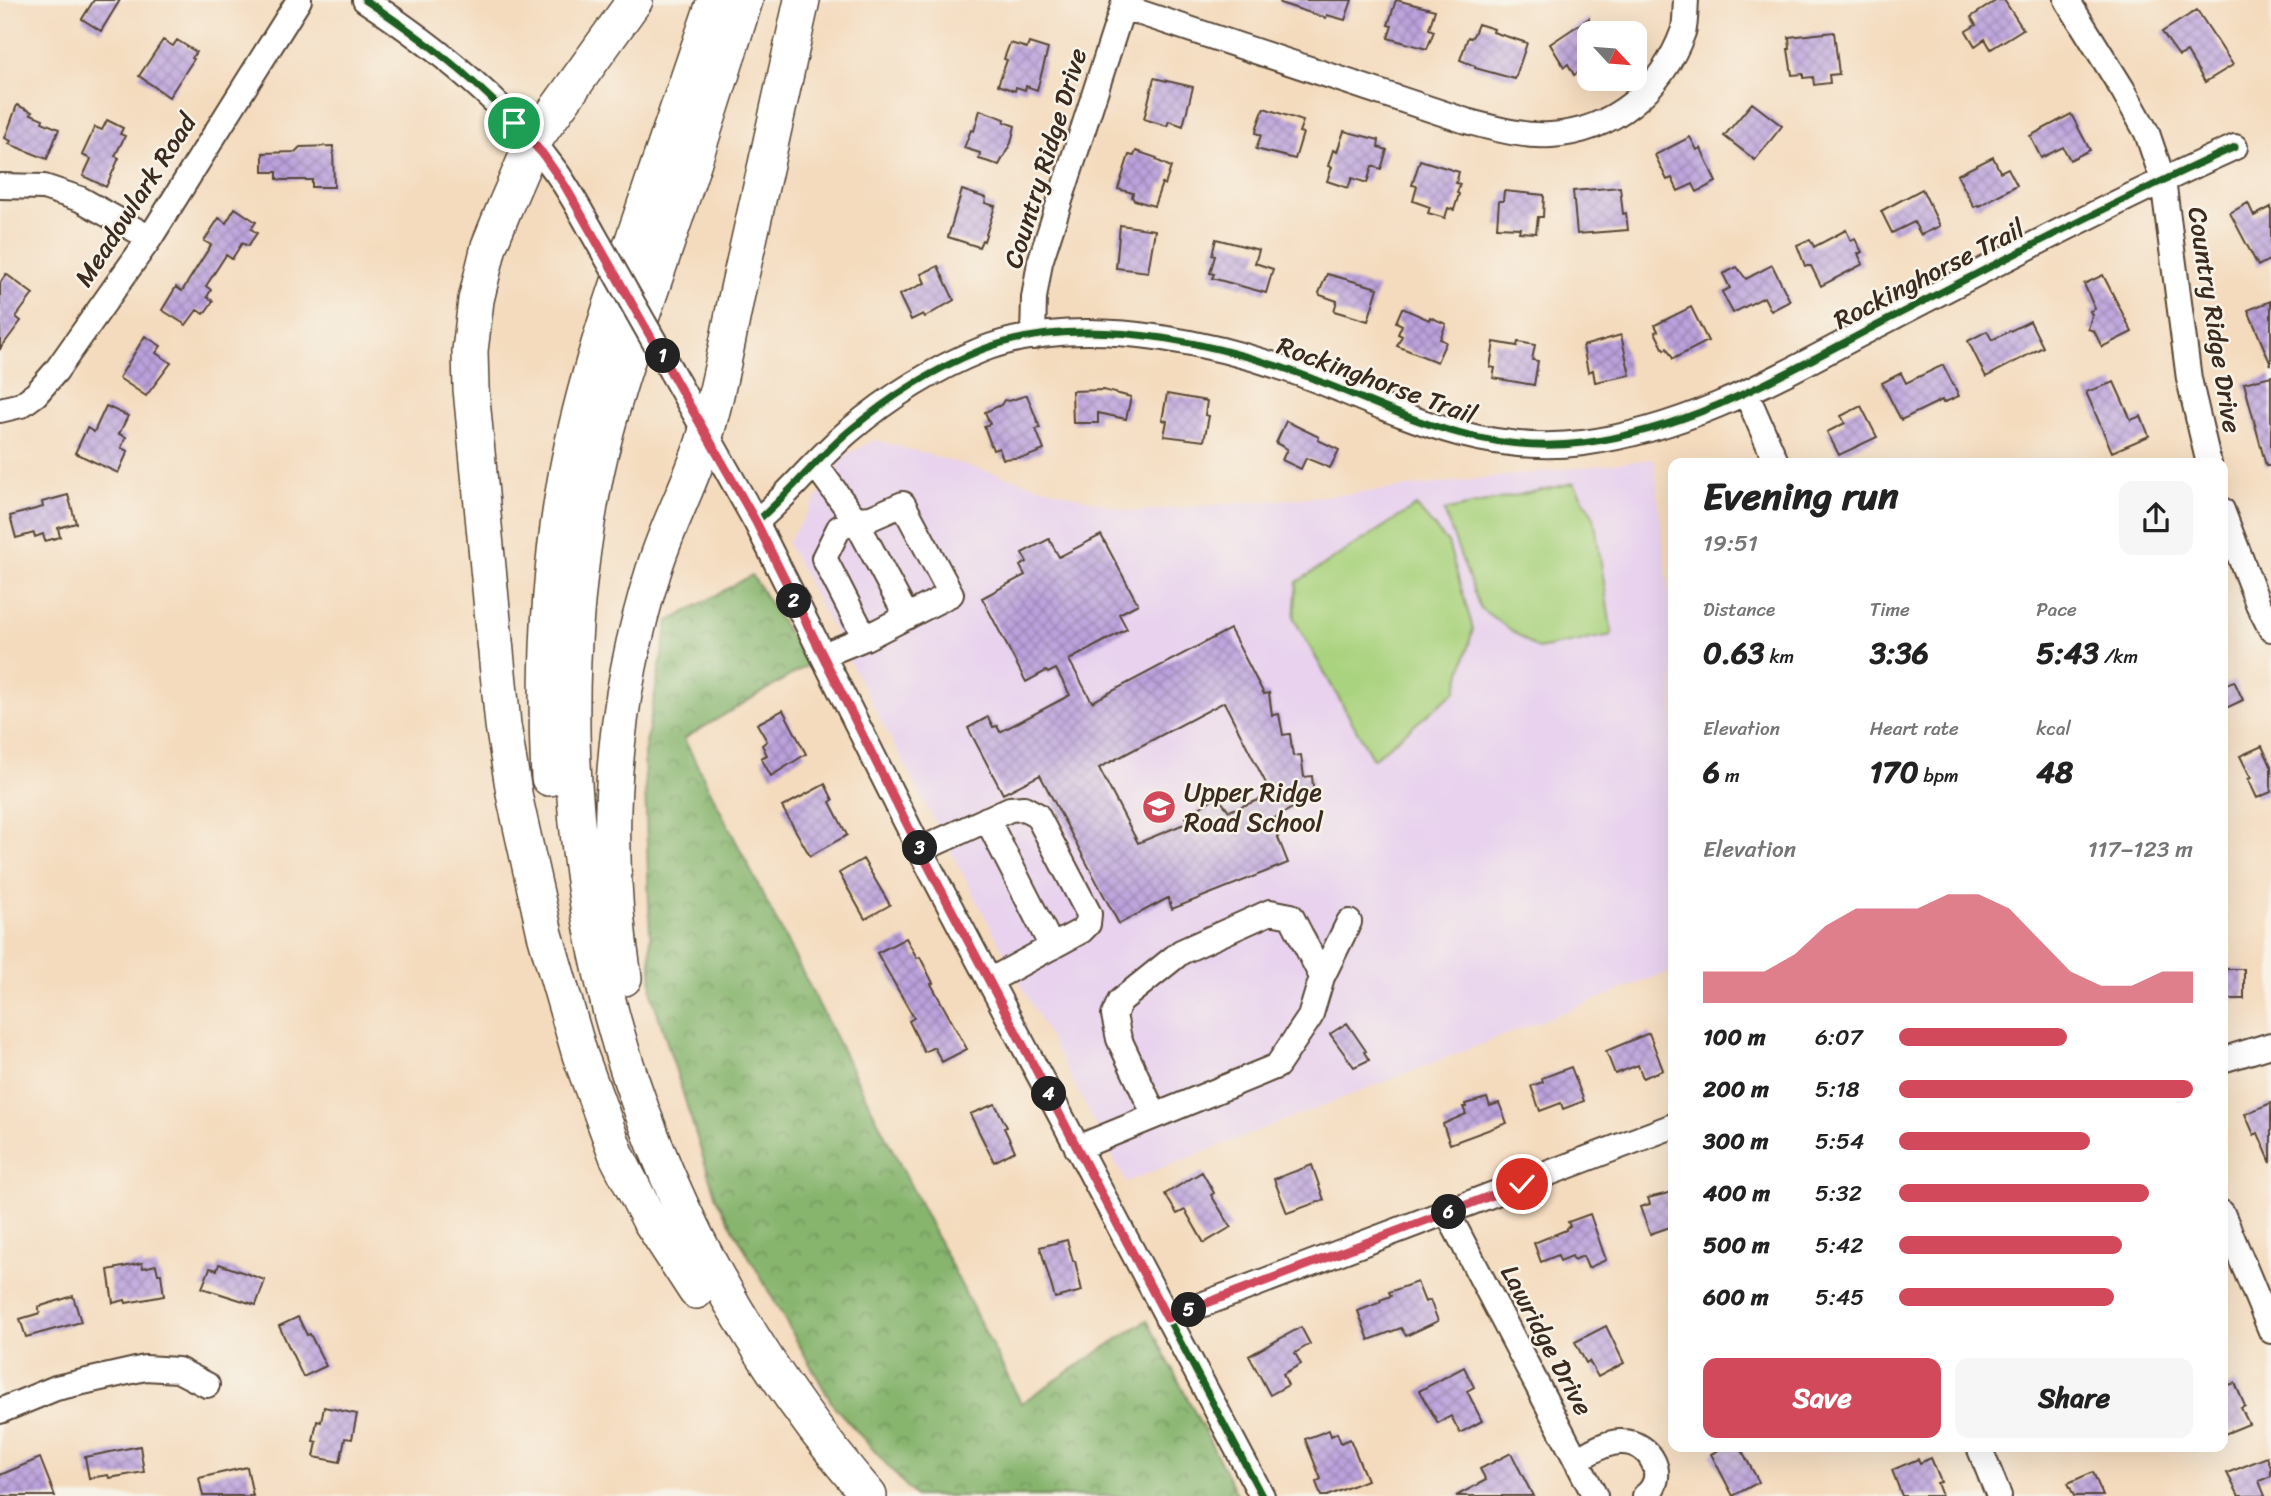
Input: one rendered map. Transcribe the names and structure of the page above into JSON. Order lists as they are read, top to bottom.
{
  "streets": {
    "street": [
      "Country Ridge Drive",
      "Meadowlark Road",
      "Rockinghorse Trail",
      "Lawridge Drive"
    ]
  },
  "crossings": [
    ["Country Ridge Drive", "Rockinghorse Trail"]
  ],
  "places": {
    "school or university": ["Upper Ridge Road School"]
  },
  "north": "bottom right",
  "page": {
    "pins": [
      "1",
      "2",
      "3",
      "4",
      "6",
      "5"
    ],
    "heading": ["Evening run", "19:51"],
    "stats": [
      ["Distance", "0.63 km"],
      ["Time", "3:36"],
      ["Pace", "5:43 /km"],
      ["Elevation", "6 m"],
      ["Heart rate", "170 bpm"],
      ["kcal", "48"]
    ],
    "chart": ["Elevation", "117–123 m"],
    "list": [
      {
        "name": "100 m",
        "note": "6:07"
      },
      {
        "name": "200 m",
        "note": "5:18"
      },
      {
        "name": "300 m",
        "note": "5:54"
      },
      {
        "name": "400 m",
        "note": "5:32"
      },
      {
        "name": "500 m",
        "note": "5:42"
      },
      {
        "name": "600 m",
        "note": "5:45"
      }
    ],
    "buttons": ["Save", "Share"]
  }
}
